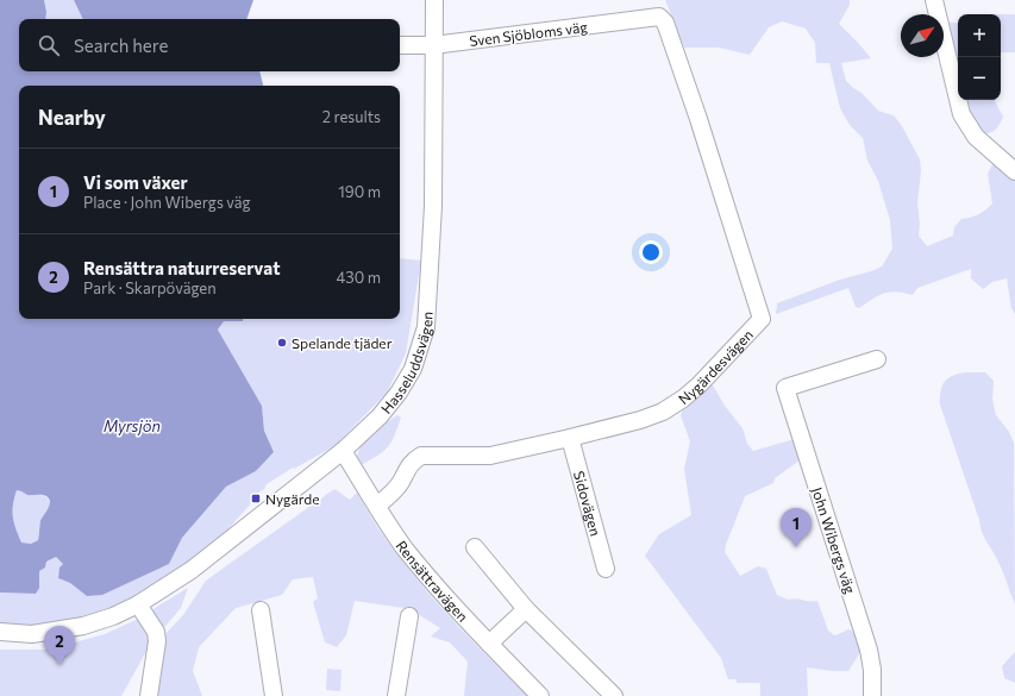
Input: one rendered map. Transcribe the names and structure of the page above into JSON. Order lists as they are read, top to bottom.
{
  "streets": {
    "street": [
      "Sven Sjöbloms väg",
      "Hasseluddsvägen",
      "Nygärdesvägen",
      "Sidovägen",
      "John Wibergs väg",
      "Rensättravägen"
    ]
  },
  "crossings": [
    ["Sven Sjöbloms väg", "Hasseluddsvägen"],
    ["Sven Sjöbloms väg", "Nygärdesvägen"],
    ["Hasseluddsvägen", "Rensättravägen"],
    ["Nygärdesvägen", "Sidovägen"],
    ["Nygärdesvägen", "Rensättravägen"]
  ],
  "water": ["Myrsjön"],
  "places": {
    "other": ["Spelande tjäder"],
    "transit": ["Nygärde"]
  },
  "north": "top right",
  "page": {
    "map_buttons": ["+", "−"],
    "search": "Search here",
    "heading": ["Nearby", "2 results"],
    "list": [
      {
        "mark": "1",
        "name": "Vi som växer",
        "note": "Place · John Wibergs väg",
        "value": "190 m"
      },
      {
        "mark": "2",
        "name": "Rensättra naturreservat",
        "note": "Park · Skarpövägen",
        "value": "430 m"
      }
    ],
    "pins": ["1", "2"]
  }
}
